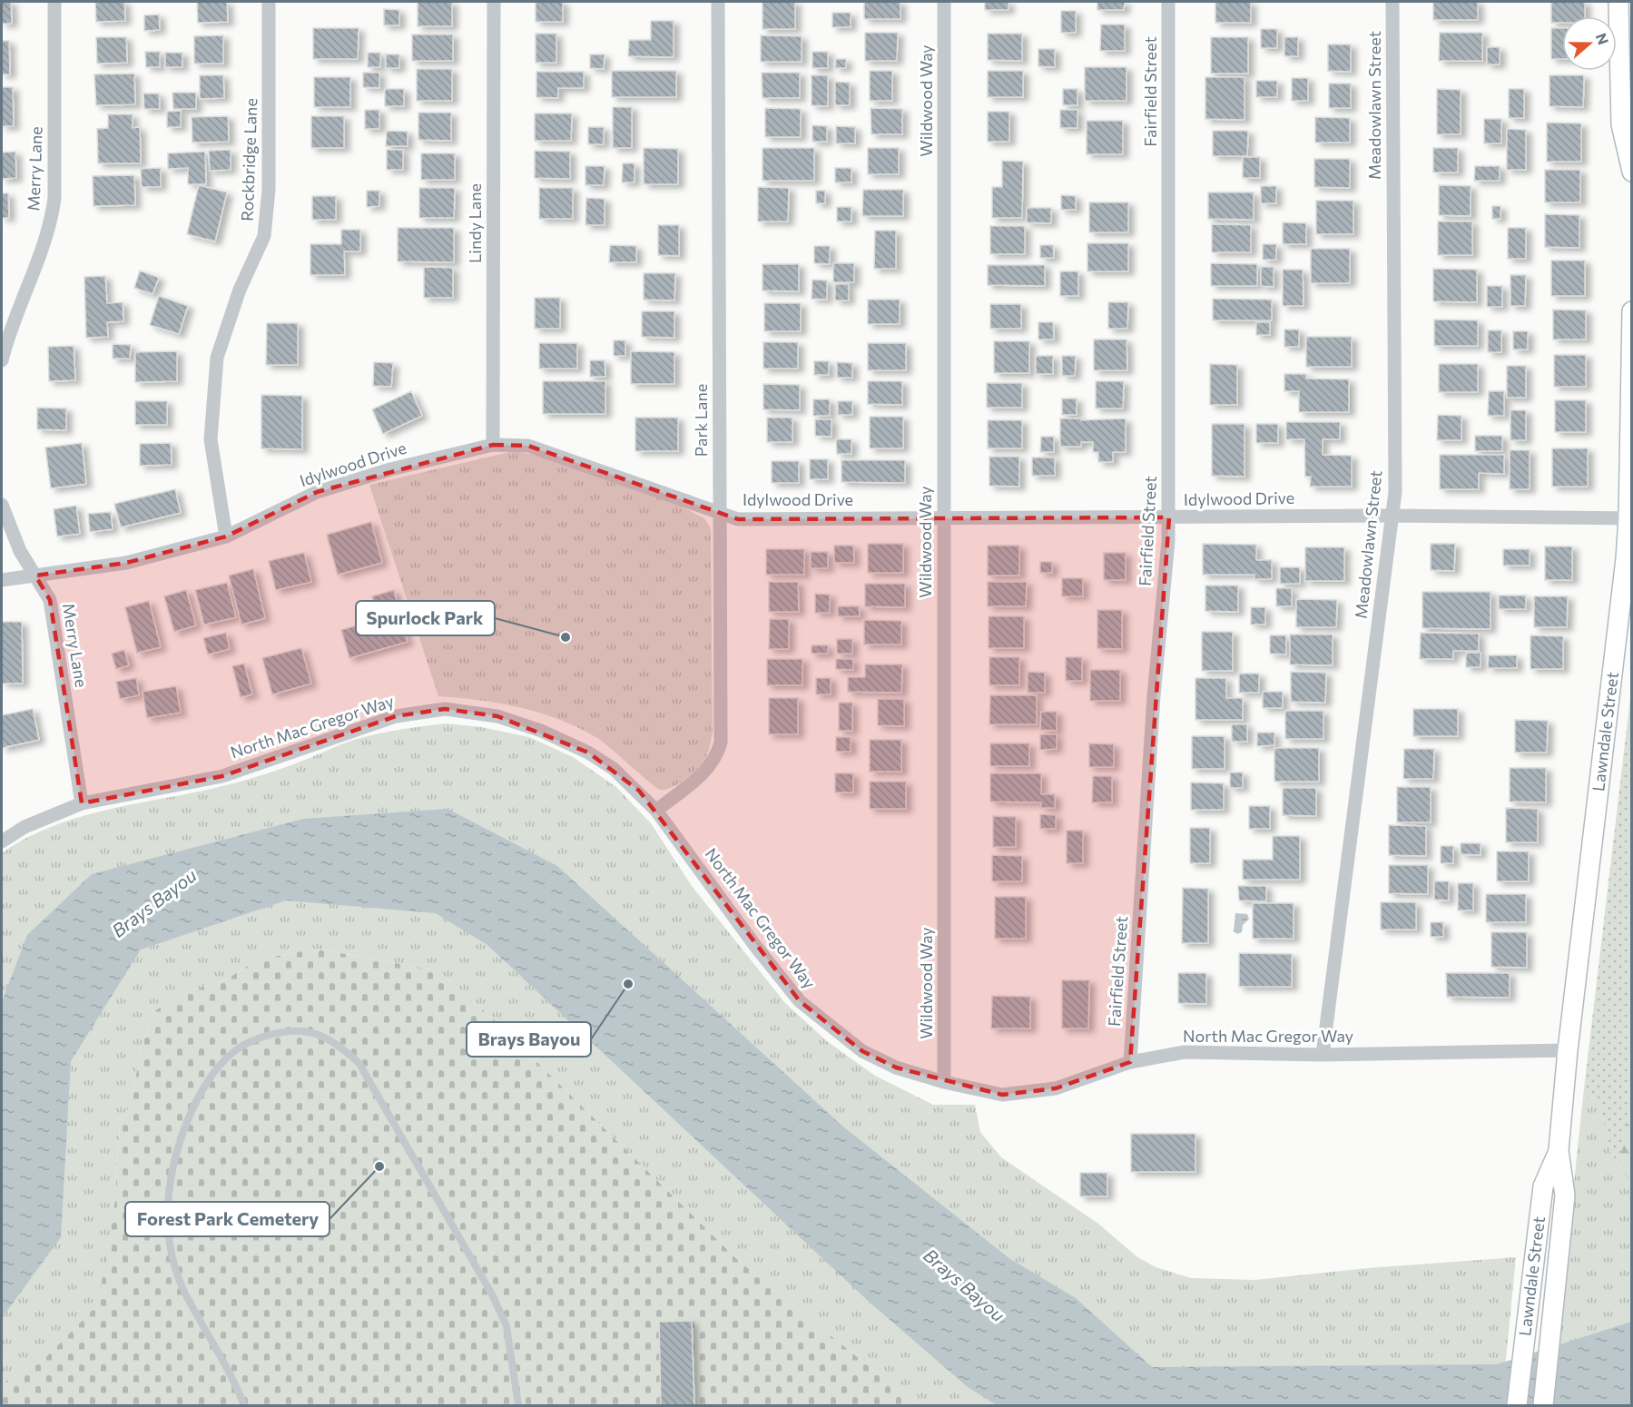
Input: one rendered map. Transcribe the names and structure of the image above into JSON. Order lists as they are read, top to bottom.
{
  "streets": {
    "main road": ["Lawndale Street"],
    "street": [
      "Fairfield Street",
      "Wildwood Way",
      "Meadowlawn Street",
      "Rockbridge Lane",
      "Merry Lane",
      "Lindy Lane",
      "Park Lane",
      "Idylwood Drive",
      "North Mac Gregor Way"
    ]
  },
  "crossings": [
    ["Fairfield Street", "Idylwood Drive"],
    ["Fairfield Street", "North Mac Gregor Way"],
    ["Wildwood Way", "Idylwood Drive"],
    ["Wildwood Way", "North Mac Gregor Way"],
    ["Meadowlawn Street", "Idylwood Drive"],
    ["Meadowlawn Street", "North Mac Gregor Way"],
    ["Rockbridge Lane", "Idylwood Drive"],
    ["Merry Lane", "Idylwood Drive"],
    ["Merry Lane", "North Mac Gregor Way"],
    ["Lindy Lane", "Idylwood Drive"],
    ["Park Lane", "Idylwood Drive"],
    ["Park Lane", "North Mac Gregor Way"],
    ["Idylwood Drive", "Lawndale Street"],
    ["North Mac Gregor Way", "Lawndale Street"]
  ],
  "water": ["Brays Bayou"],
  "places": ["Spurlock Park", "Brays Bayou", "Forest Park Cemetery"],
  "north": "right"
}
